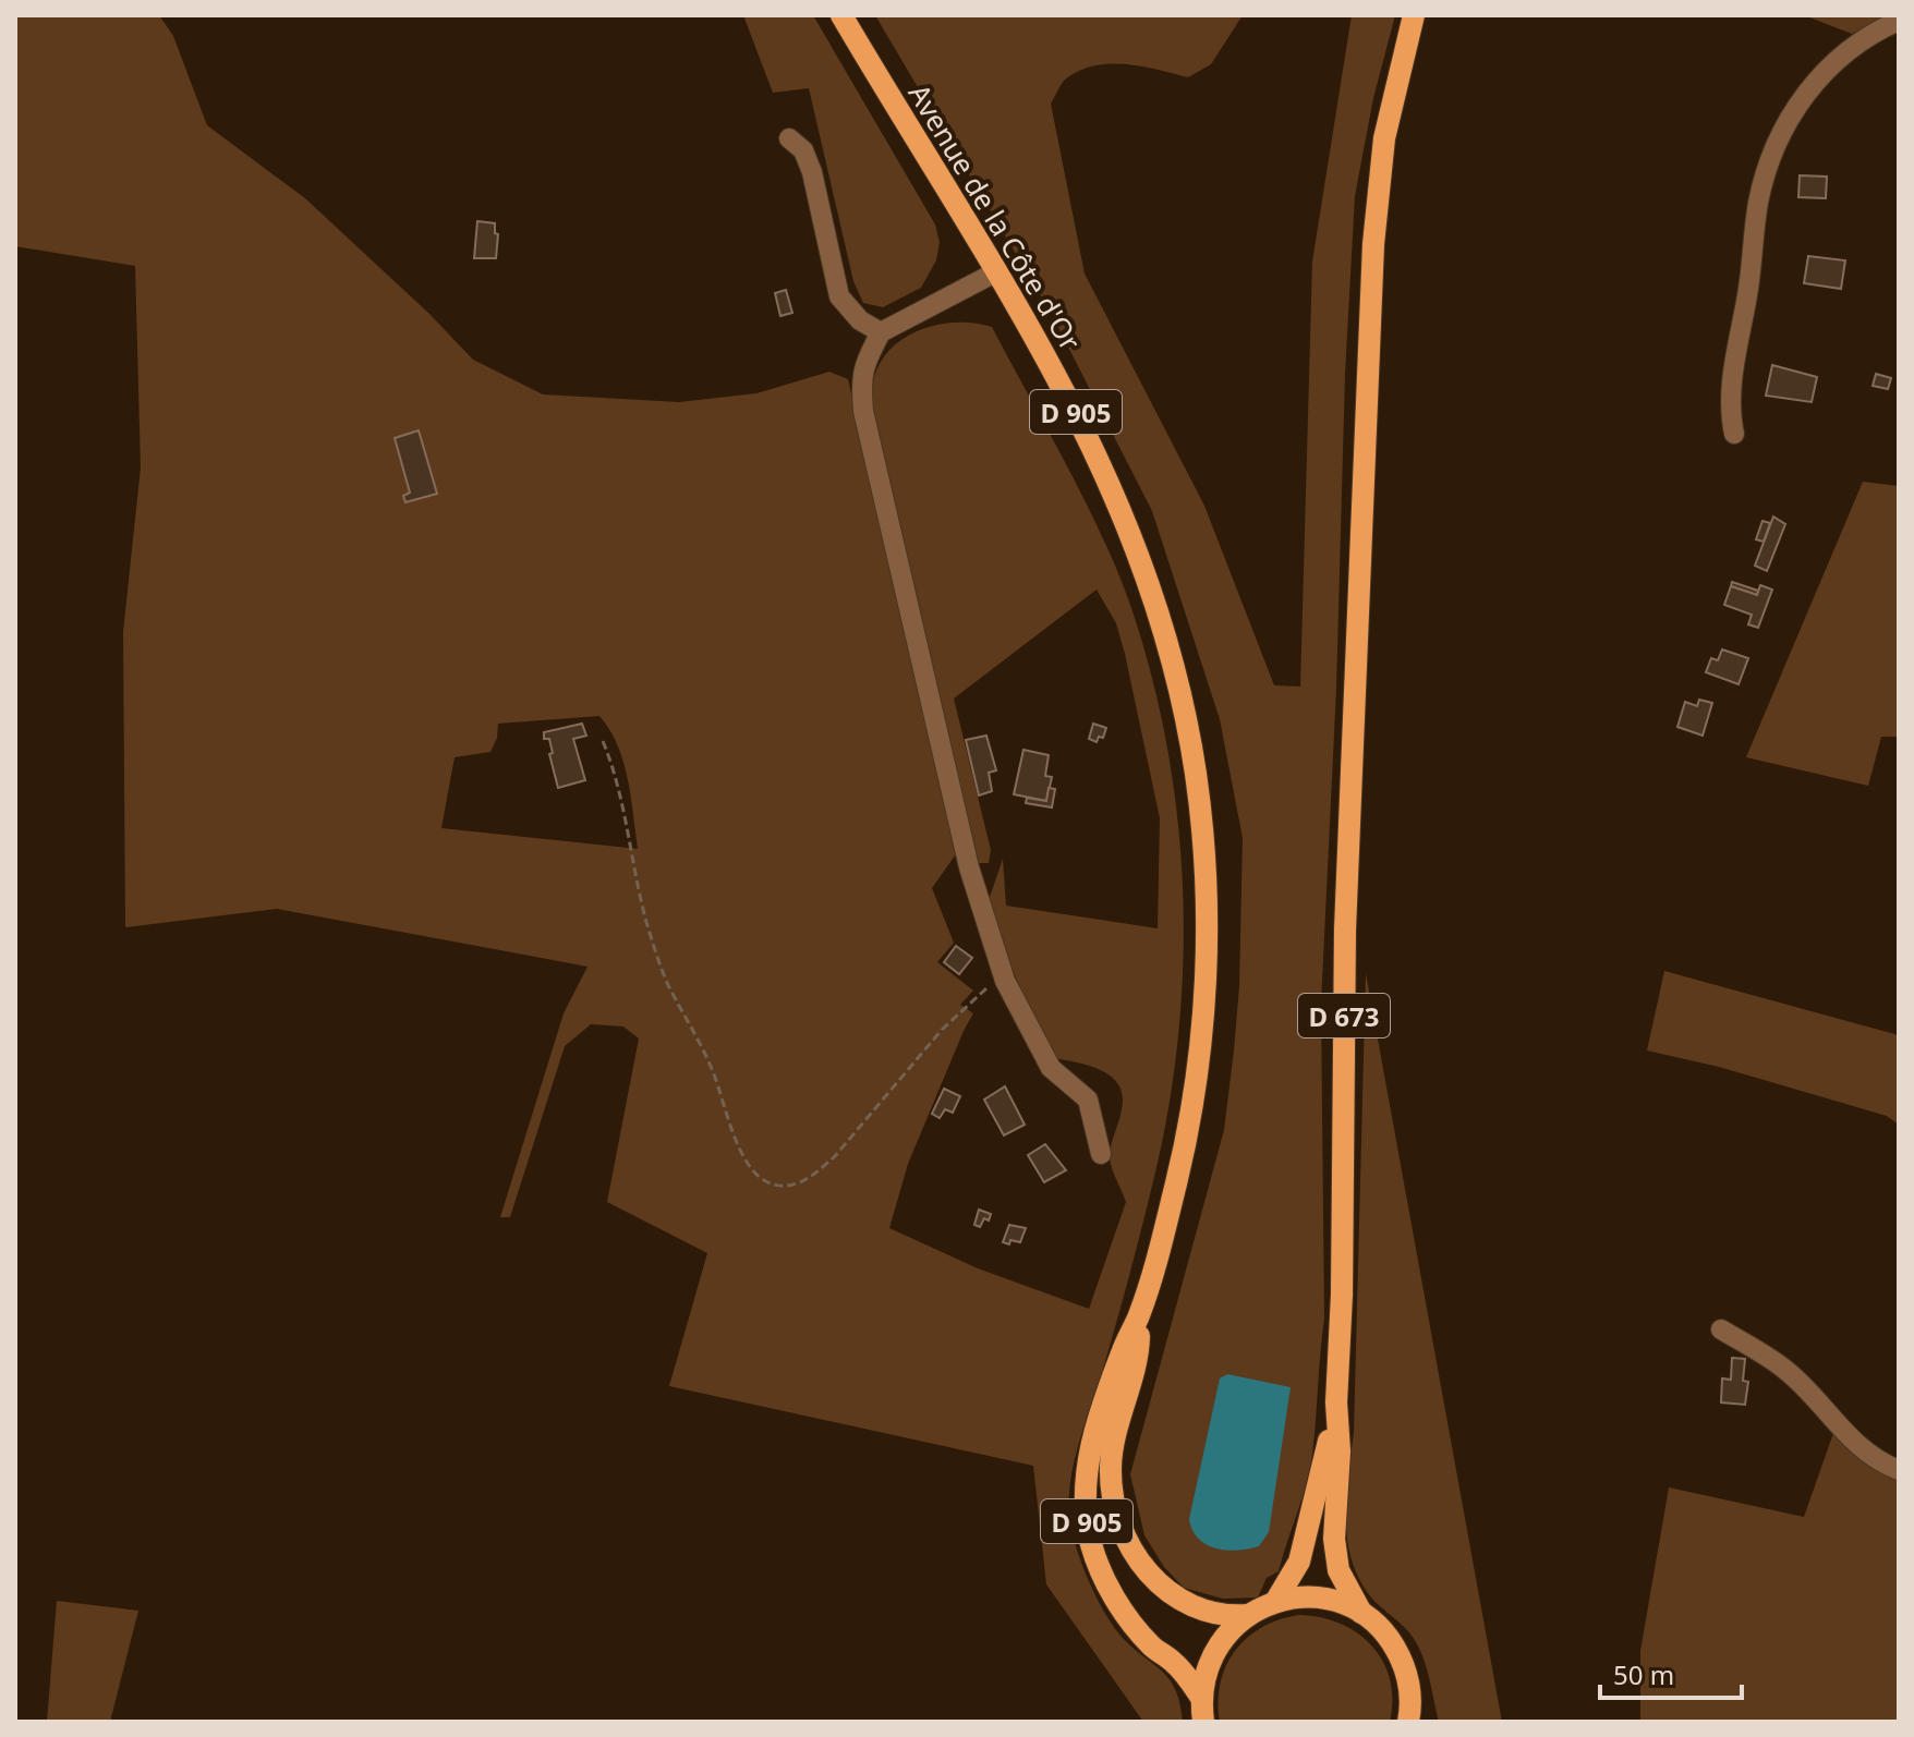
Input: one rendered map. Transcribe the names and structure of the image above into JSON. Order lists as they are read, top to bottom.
{
  "streets": {
    "main road": ["Avenue de la Côte d'Or", "D 905", "D 673"]
  },
  "scale_bar": "50 m"
}
